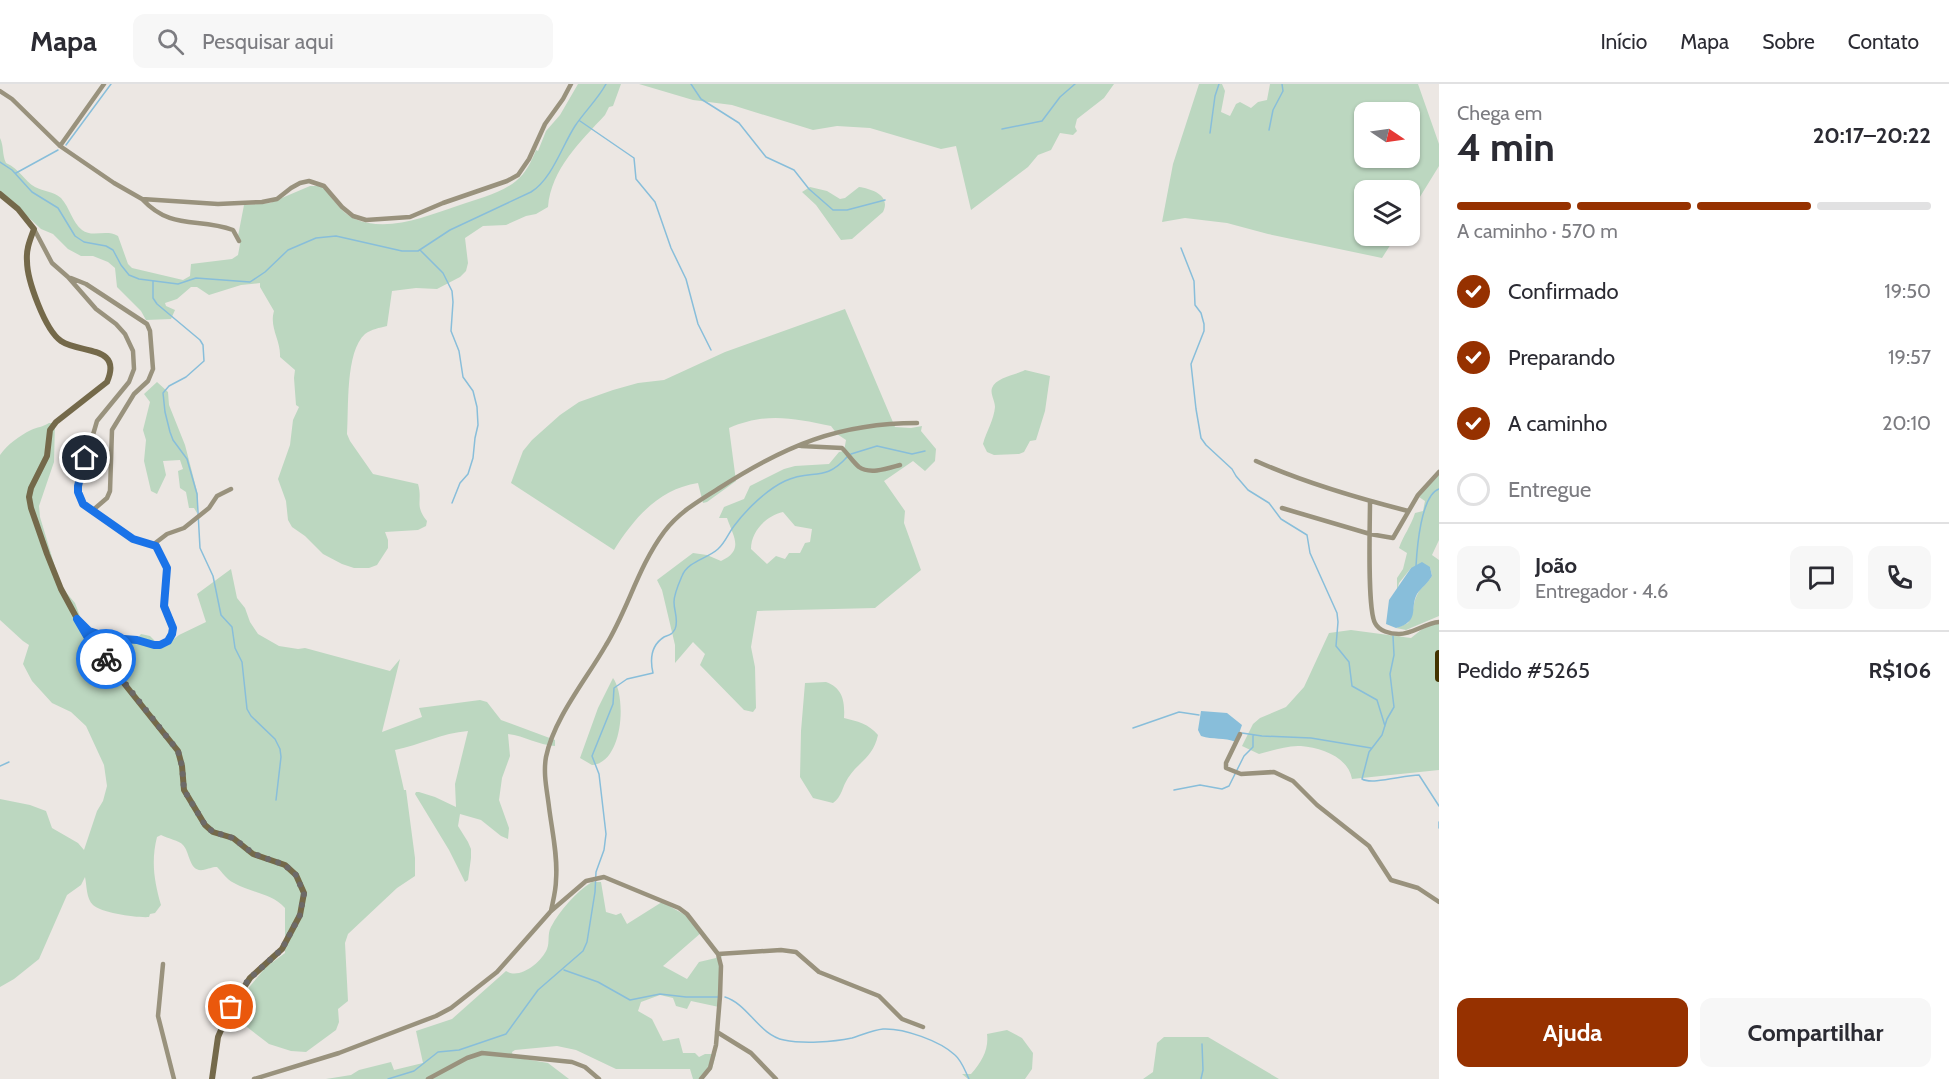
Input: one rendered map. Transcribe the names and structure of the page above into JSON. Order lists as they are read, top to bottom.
{
  "north": "right",
  "page": {
    "header": "Mapa",
    "search": "Pesquisar aqui",
    "nav": [
      "Início",
      "Mapa",
      "Sobre",
      "Contato"
    ],
    "heading": ["4 min", "Chega em", "20:17–20:22"],
    "panel": [
      "João",
      "Entregador · 4.6",
      "Pedido #5265",
      "R$106"
    ],
    "bar": "A caminho · 570 m",
    "list": [
      ["Confirmado", "19:50"],
      ["Preparando", "19:57"],
      ["A caminho", "20:10"],
      "Entregue"
    ],
    "buttons": ["Ajuda", "Compartilhar"]
  }
}
